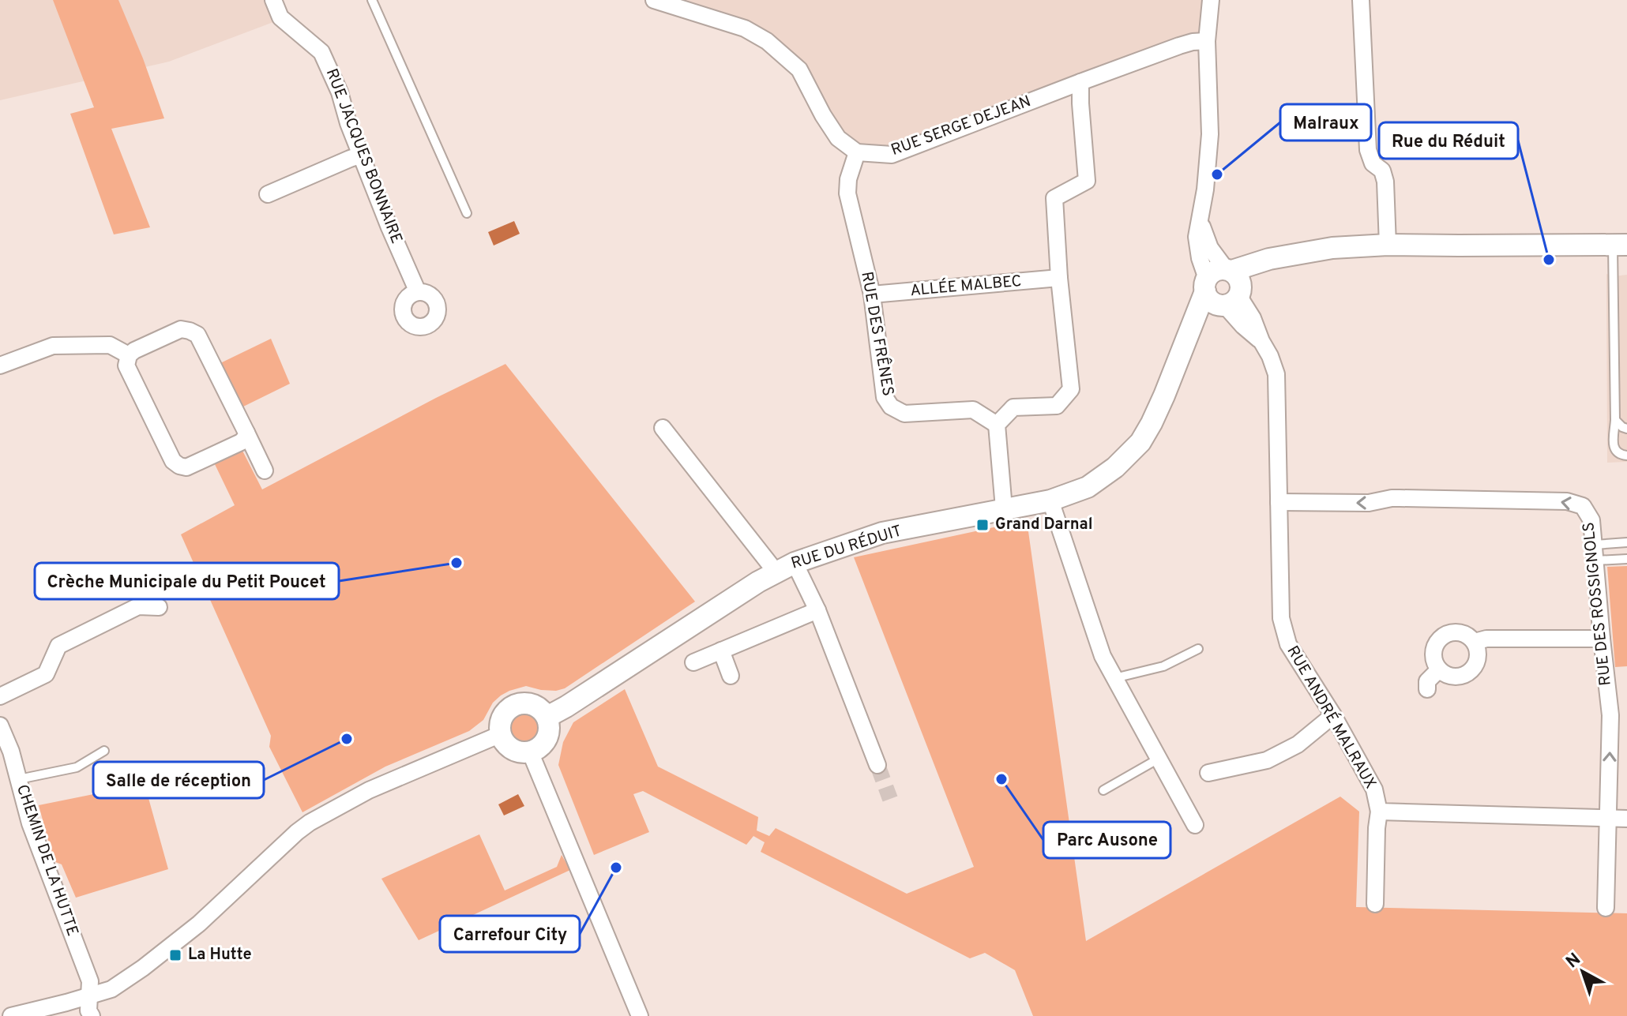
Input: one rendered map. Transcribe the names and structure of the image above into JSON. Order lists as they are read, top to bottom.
{
  "streets": {
    "street": [
      "RUE SERGE DEJEAN",
      "RUE JACQUES BONNAIRE",
      "ALLÉE MALBEC",
      "RUE DES FRÊNES",
      "RUE DU RÉDUIT",
      "RUE DES ROSSIGNOLS",
      "RUE ANDRÉ MALRAUX",
      "CHEMIN DE LA HUTTE"
    ]
  },
  "crossings": [
    ["RUE SERGE DEJEAN", "RUE DES FRÊNES"],
    ["ALLÉE MALBEC", "RUE DES FRÊNES"],
    ["RUE DU RÉDUIT", "RUE ANDRÉ MALRAUX"],
    ["RUE DES ROSSIGNOLS", "RUE ANDRÉ MALRAUX"]
  ],
  "places": {
    "other": [
      "Malraux",
      "Rue du Réduit",
      "Crèche Municipale du Petit Poucet",
      "Salle de réception",
      "Parc Ausone",
      "Carrefour City"
    ],
    "transit": ["Grand Darnal", "La Hutte"]
  },
  "north": "top left"
}
